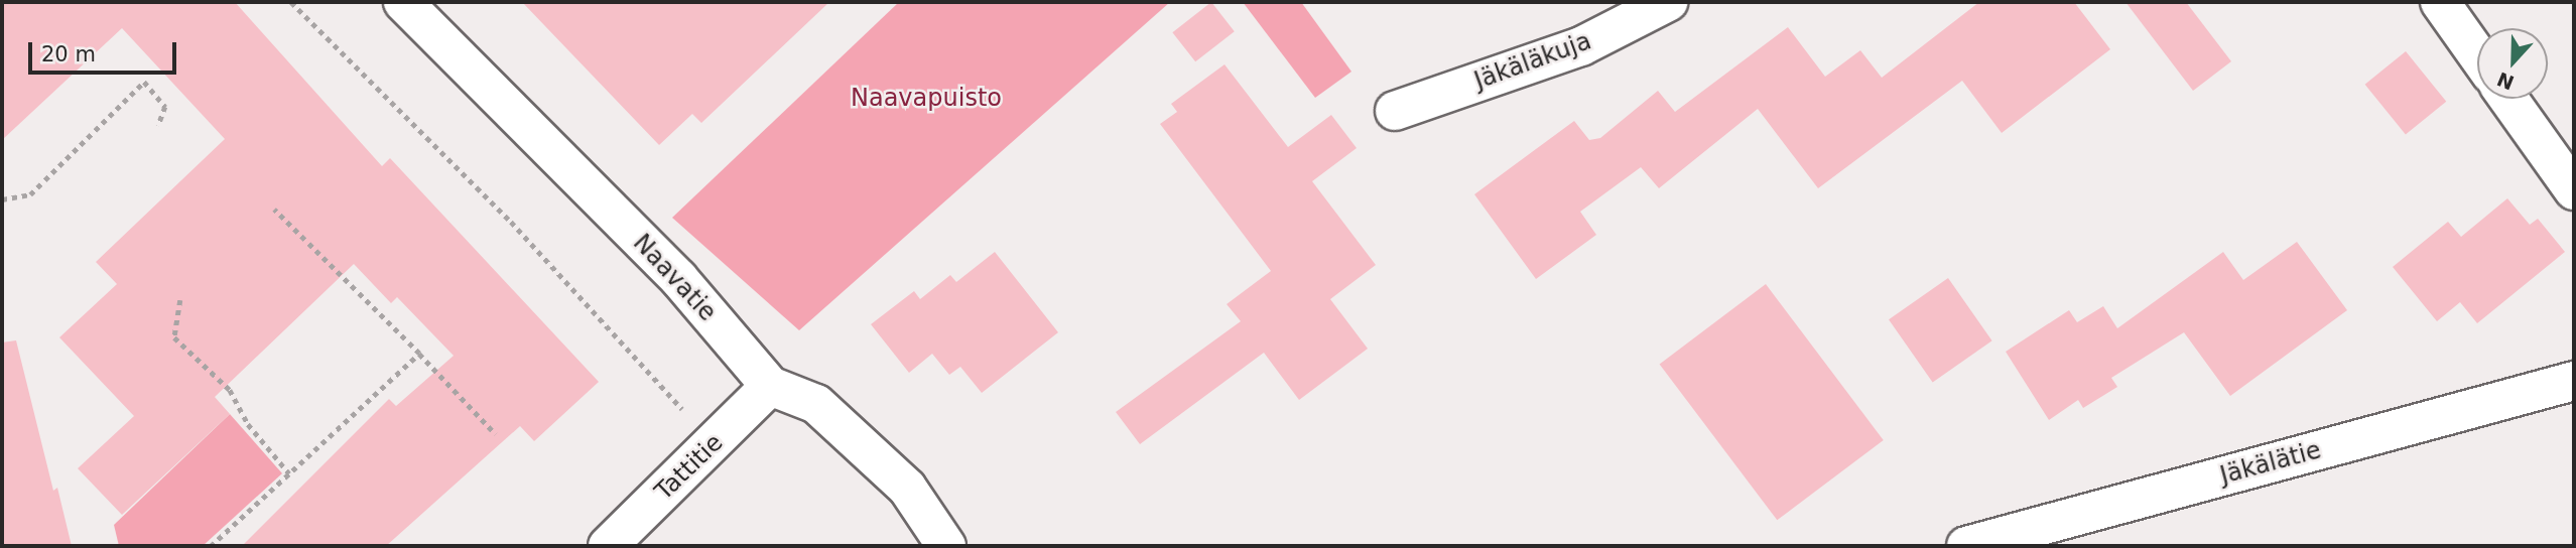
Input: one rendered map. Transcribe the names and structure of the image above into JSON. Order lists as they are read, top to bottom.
{
  "streets": {
    "street": [
      "Jäkäläkuja",
      "Naavatie",
      "Jäkälätie",
      "Tattitie"
    ]
  },
  "crossings": [
    ["Naavatie", "Tattitie"]
  ],
  "parks": ["Naavapuisto"],
  "scale_bar": "20 m",
  "north": "bottom"
}
